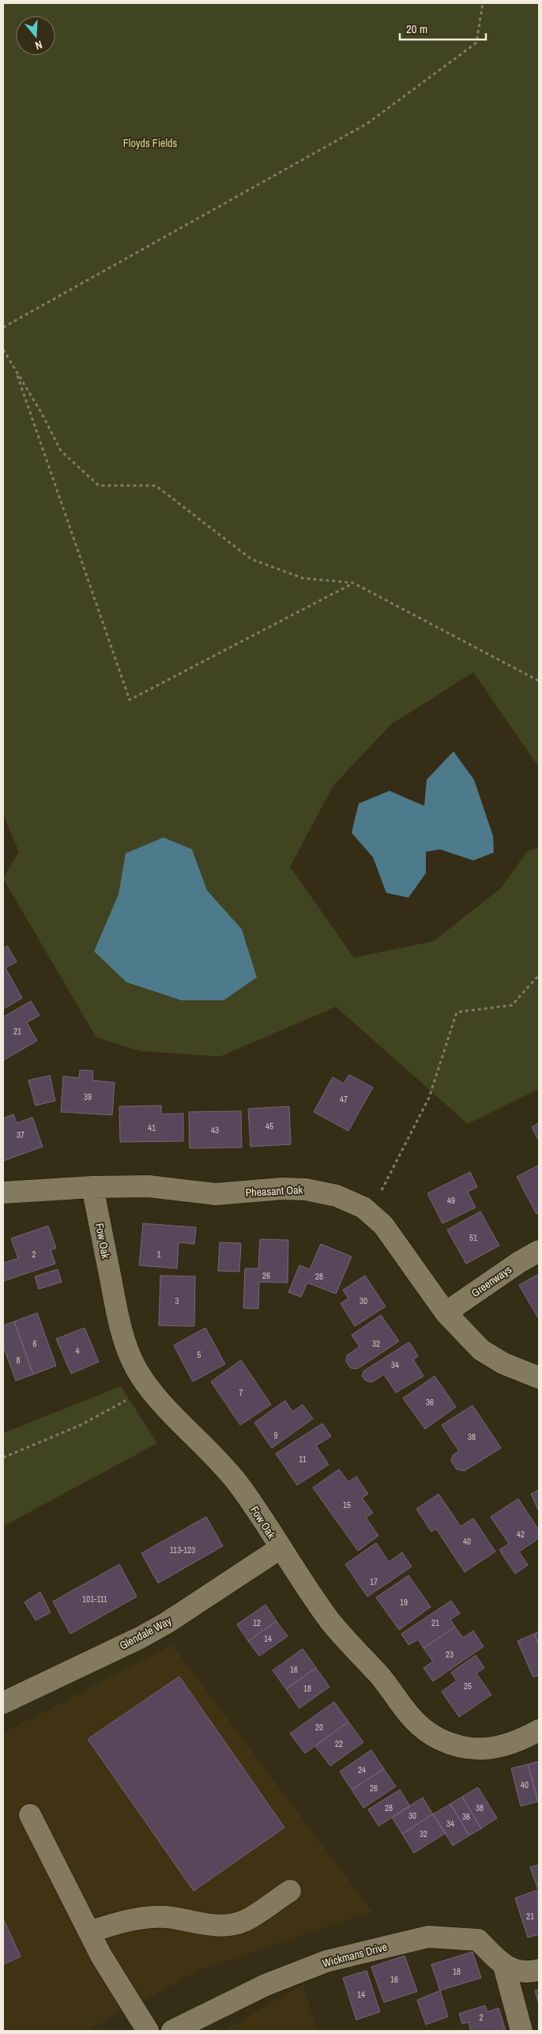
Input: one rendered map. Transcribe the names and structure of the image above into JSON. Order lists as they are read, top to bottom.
{
  "streets": {
    "street": [
      "Pheasant Oak",
      "Fow Oak",
      "Greenways",
      "Glendale Way",
      "Wickmans Drive"
    ]
  },
  "crossings": [
    ["Pheasant Oak", "Fow Oak"],
    ["Pheasant Oak", "Greenways"],
    ["Fow Oak", "Glendale Way"]
  ],
  "parks": ["Floyds Fields"],
  "house_numbers": [
    "21",
    "39",
    "47",
    "45",
    "41",
    "43",
    "37",
    "49",
    "51",
    "2",
    "1",
    "26",
    "28",
    "3",
    "30",
    "6",
    "32",
    "4",
    "5",
    "8",
    "34",
    "7",
    "36",
    "9",
    "38",
    "11",
    "15",
    "42",
    "40",
    "113-123",
    "17",
    "101-111",
    "19",
    "12",
    "21",
    "14",
    "23",
    "16",
    "25",
    "18",
    "20",
    "22",
    "24",
    "40",
    "26",
    "28",
    "38",
    "30",
    "36",
    "34",
    "32",
    "21",
    "18",
    "16",
    "14",
    "2"
  ],
  "scale_bar": "20 m",
  "north": "bottom"
}
